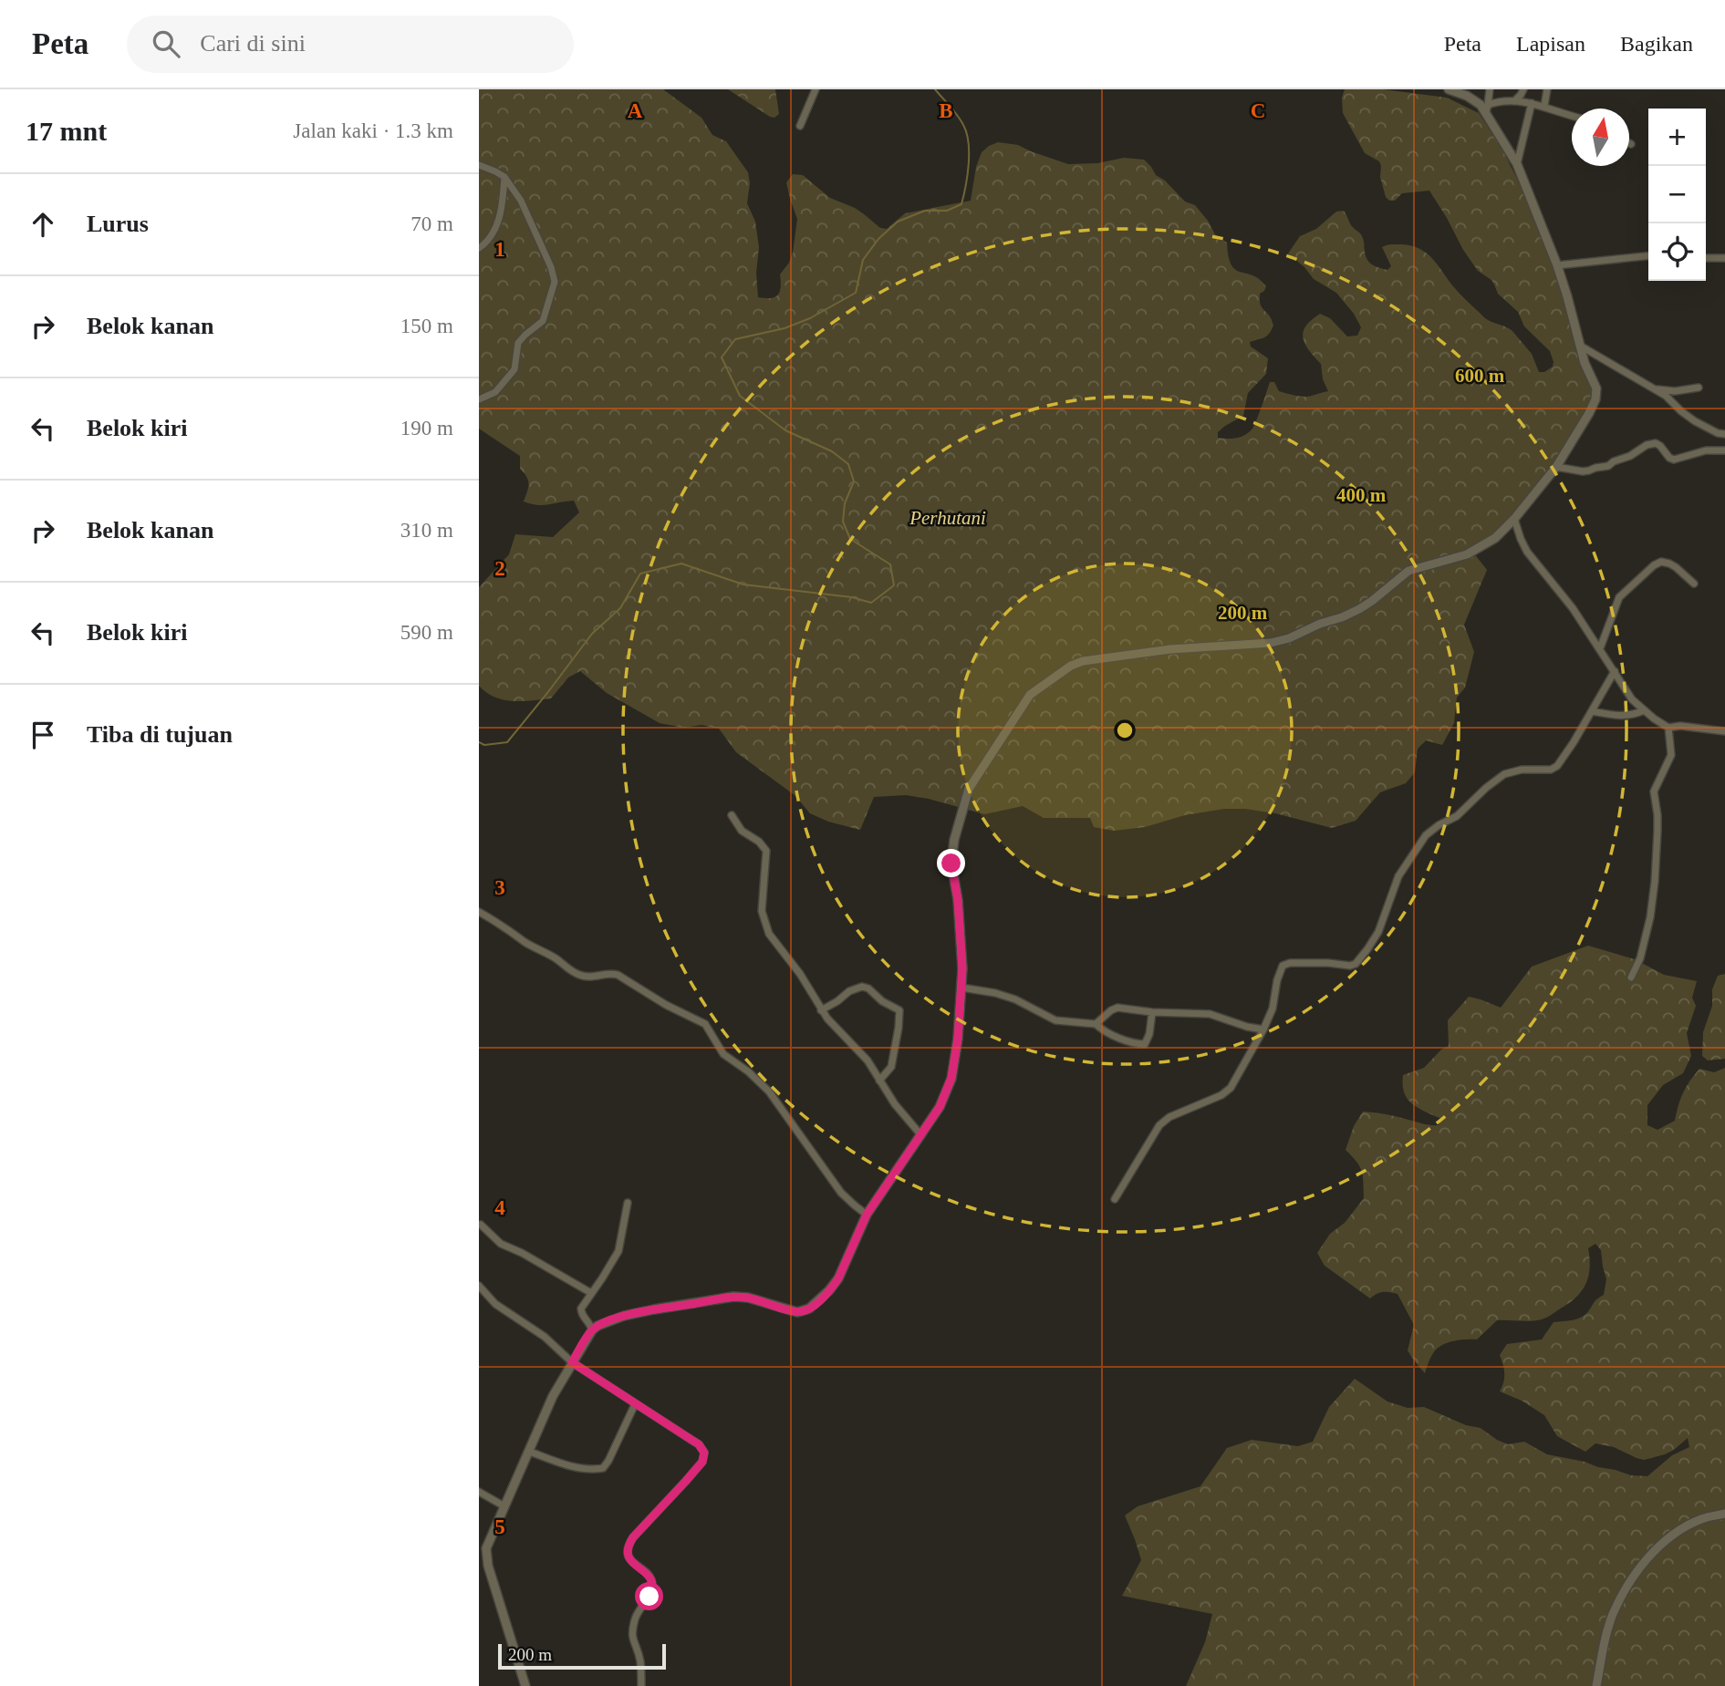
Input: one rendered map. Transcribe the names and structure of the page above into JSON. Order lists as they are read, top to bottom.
{
  "parks": ["Perhutani"],
  "scale_bar": "200 m",
  "north": "top",
  "page": {
    "header": "Peta",
    "search": "Cari di sini",
    "nav": ["Peta", "Lapisan", "Bagikan"],
    "heading": ["17 mnt", "Jalan kaki · 1.3 km"],
    "map_buttons": ["+", "−"],
    "list": [
      ["Lurus", "70 m"],
      ["Belok kanan", "150 m"],
      ["Belok kiri", "190 m"],
      ["Belok kanan", "310 m"],
      ["Belok kiri", "590 m"],
      "Tiba di tujuan"
    ],
    "scale": "200 m"
  },
  "grid": {
    "columns": ["A", "B", "C"],
    "rows": [
      "1",
      "2",
      "3",
      "4",
      "5"
    ]
  },
  "rings": ["600 m", "400 m", "200 m"]
}
